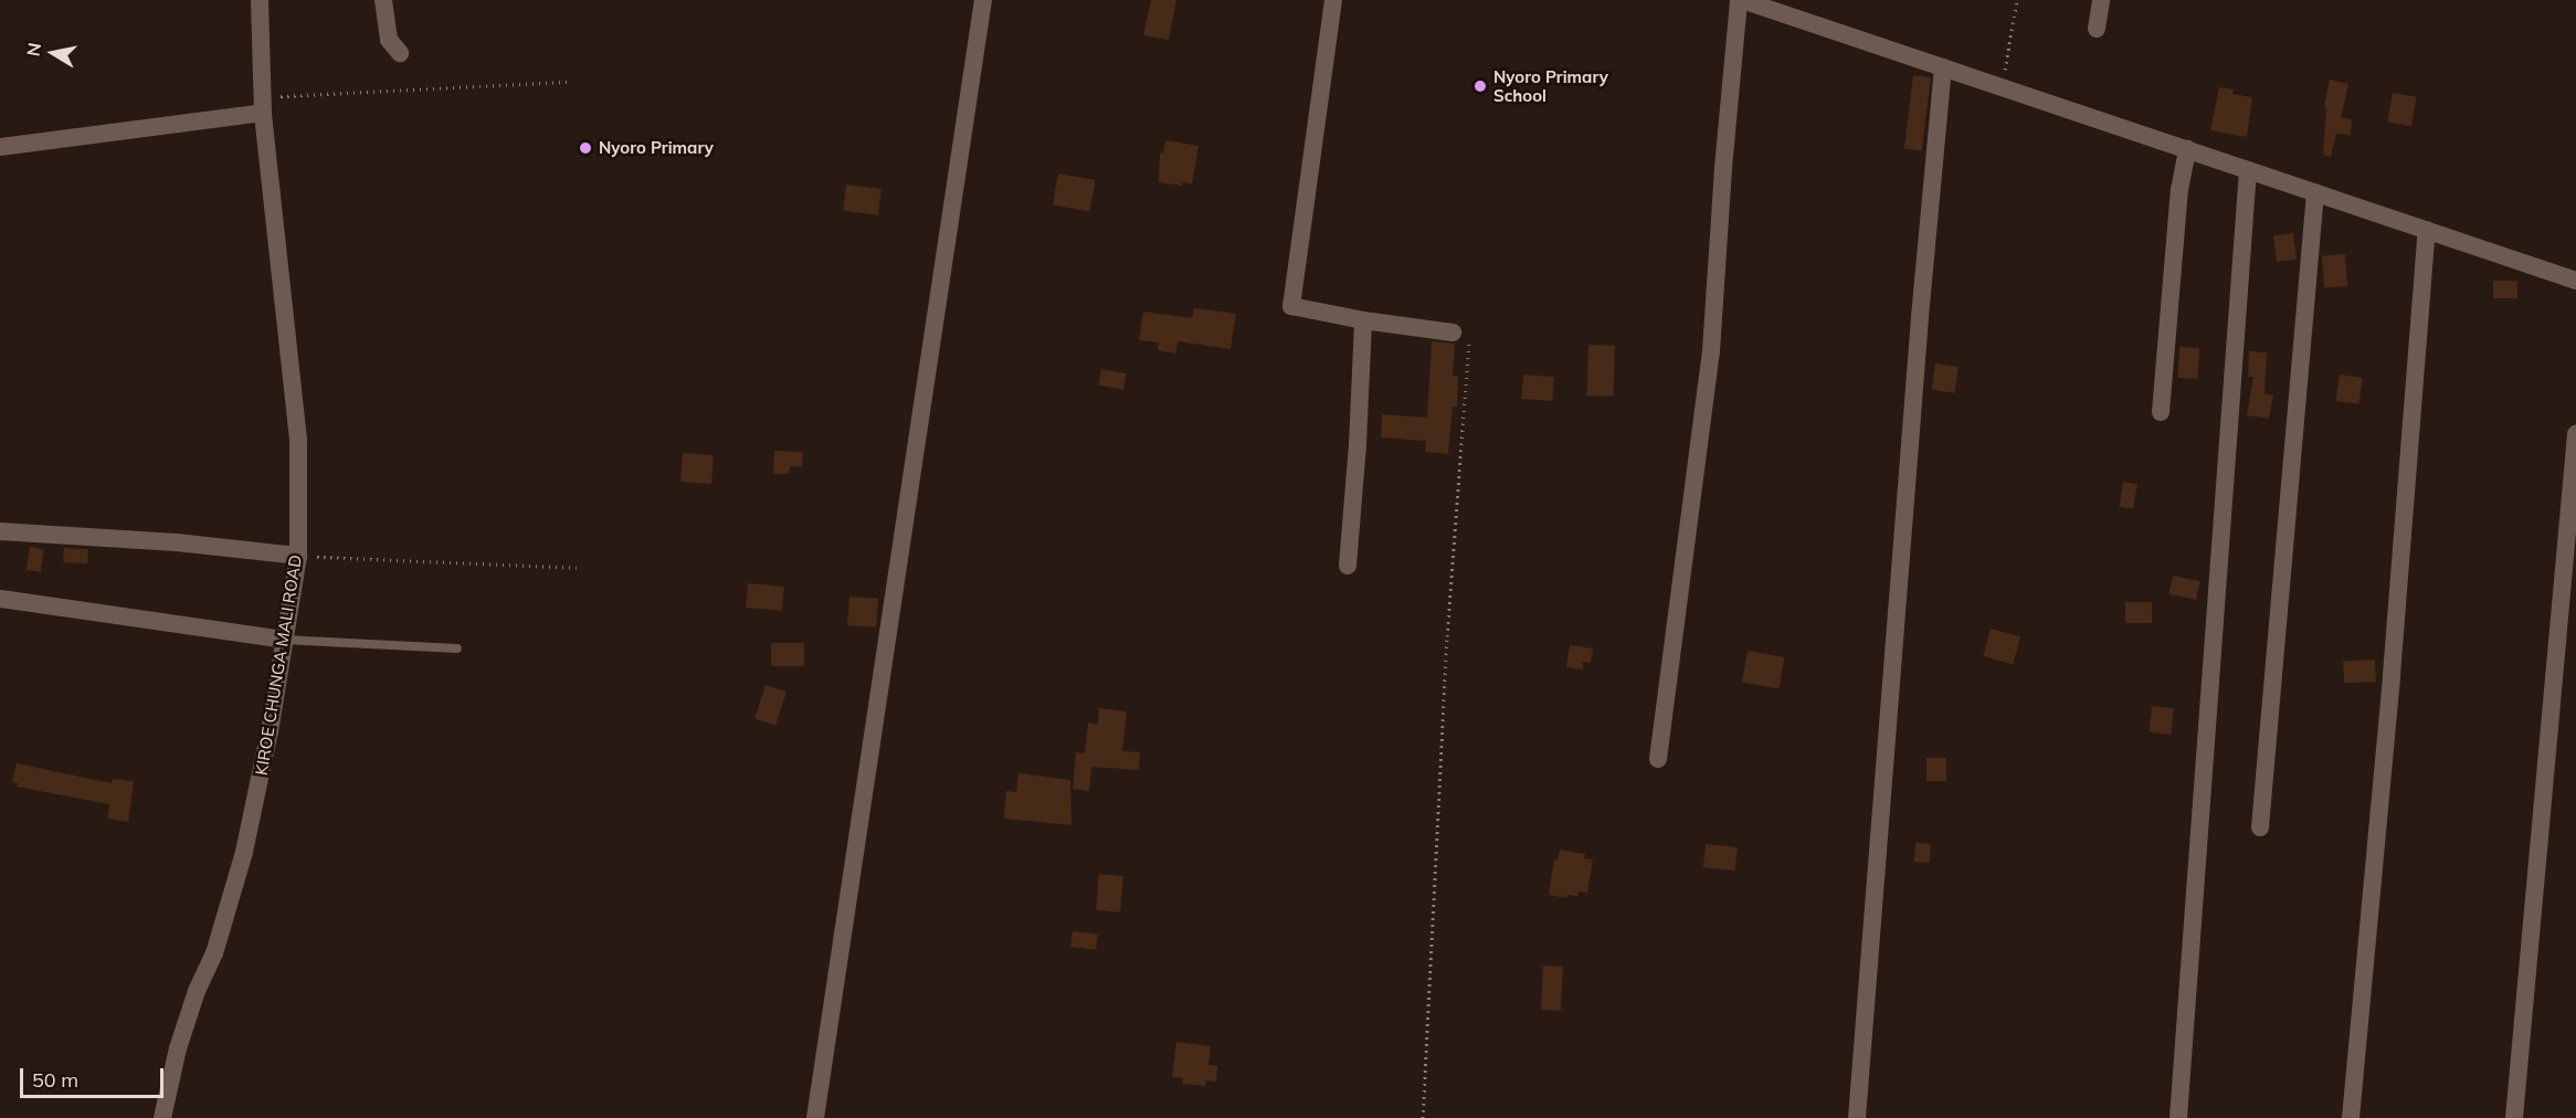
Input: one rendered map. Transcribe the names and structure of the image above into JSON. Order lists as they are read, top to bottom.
{
  "streets": {
    "street": ["KIROE CHUNGA MALI ROAD"]
  },
  "places": ["Nyoro Primary School", "Nyoro Primary"],
  "scale_bar": "50 m",
  "north": "left"
}
